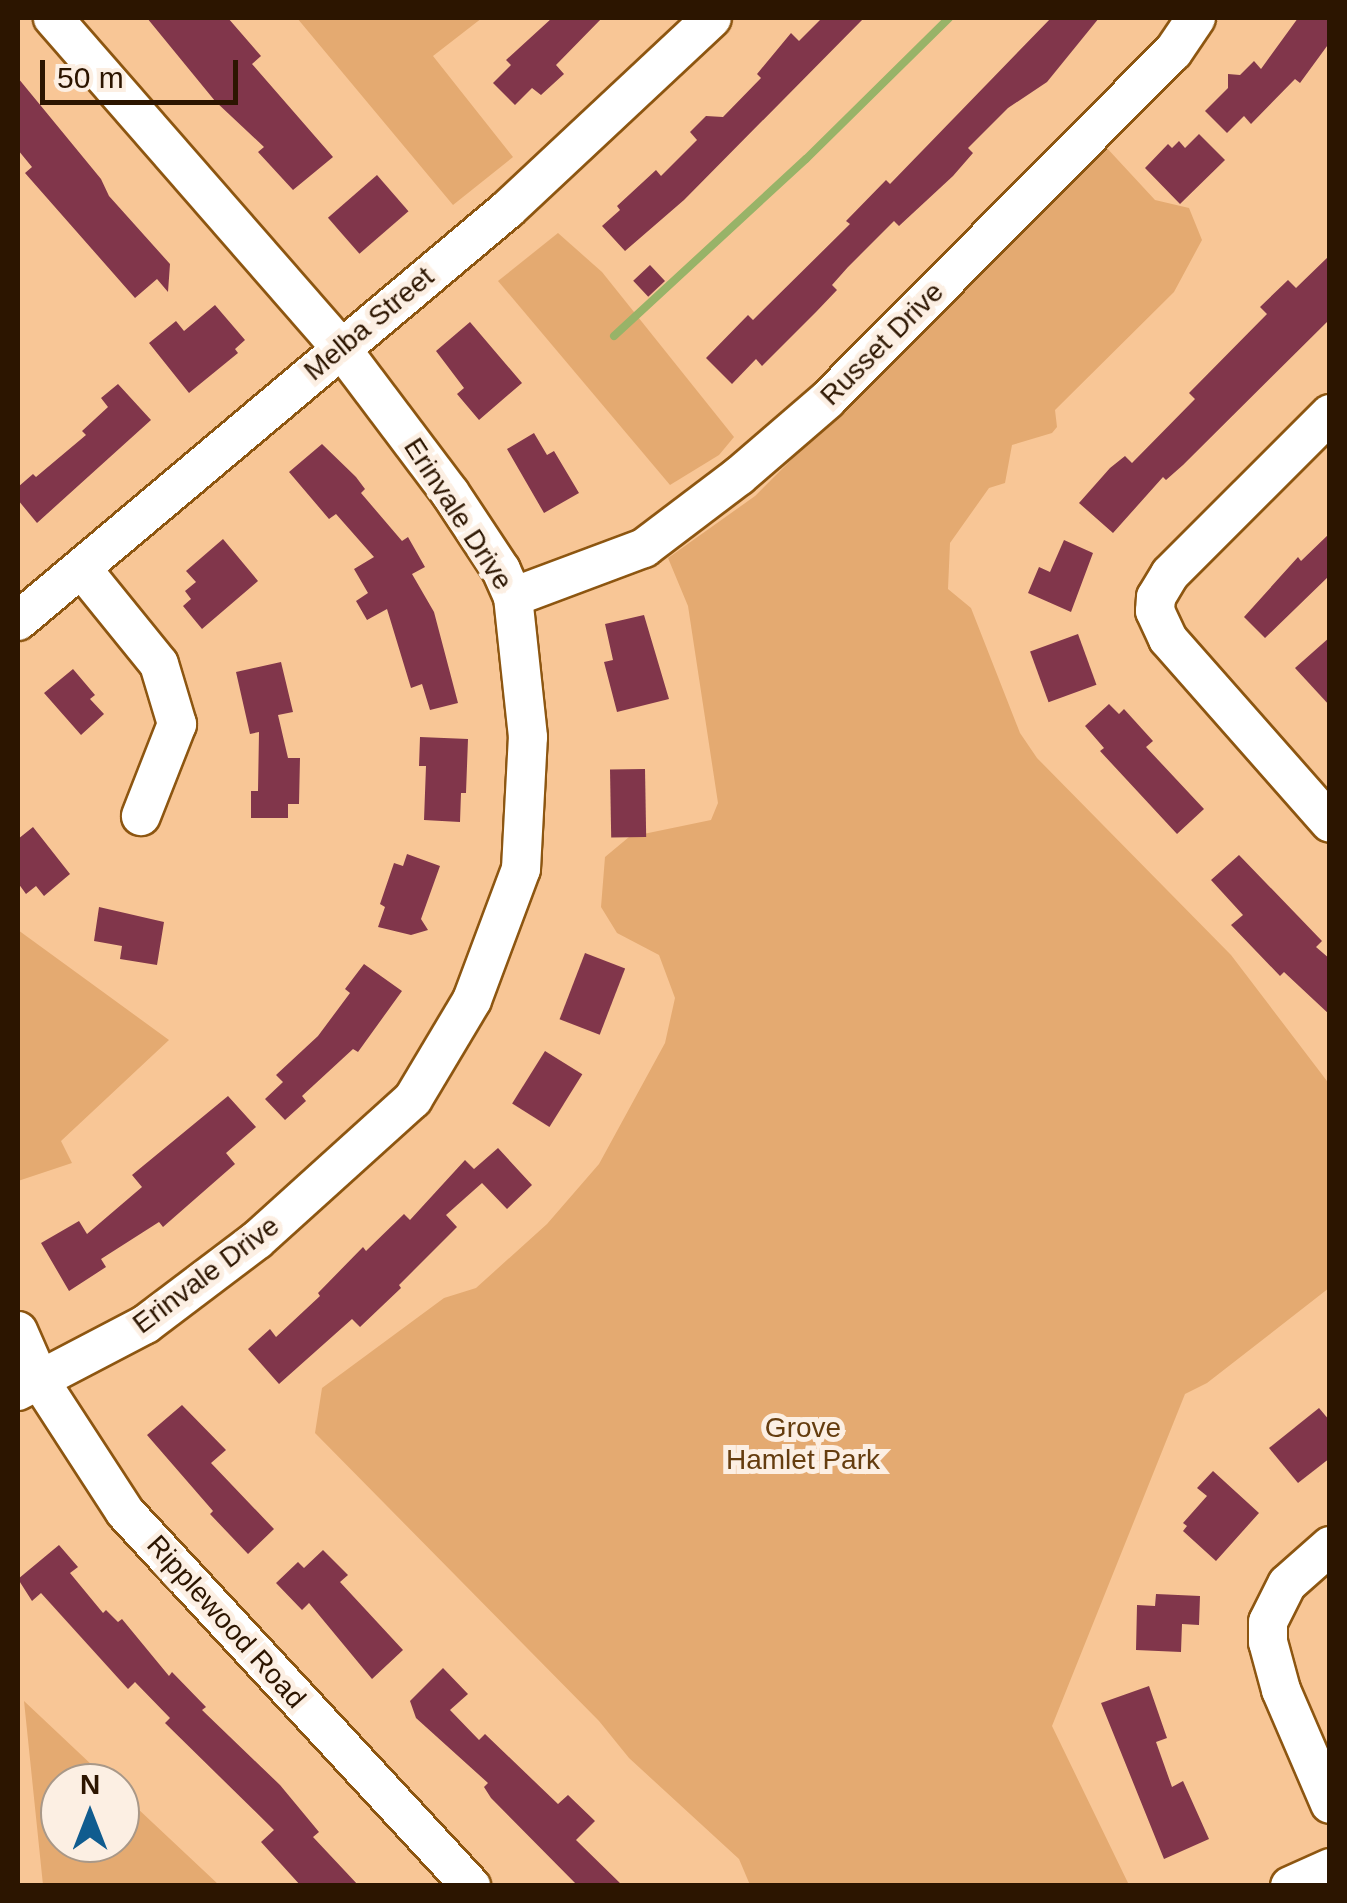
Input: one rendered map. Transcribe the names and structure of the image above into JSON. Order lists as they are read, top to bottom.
{
  "streets": {
    "street": [
      "Melba Street",
      "Russet Drive",
      "Erinvale Drive",
      "Ripplewood Road"
    ]
  },
  "crossings": [
    ["Melba Street", "Erinvale Drive"],
    ["Russet Drive", "Erinvale Drive"],
    ["Erinvale Drive", "Ripplewood Road"]
  ],
  "parks": ["Grove Hamlet Park"],
  "scale_bar": "50 m",
  "north": "top"
}
